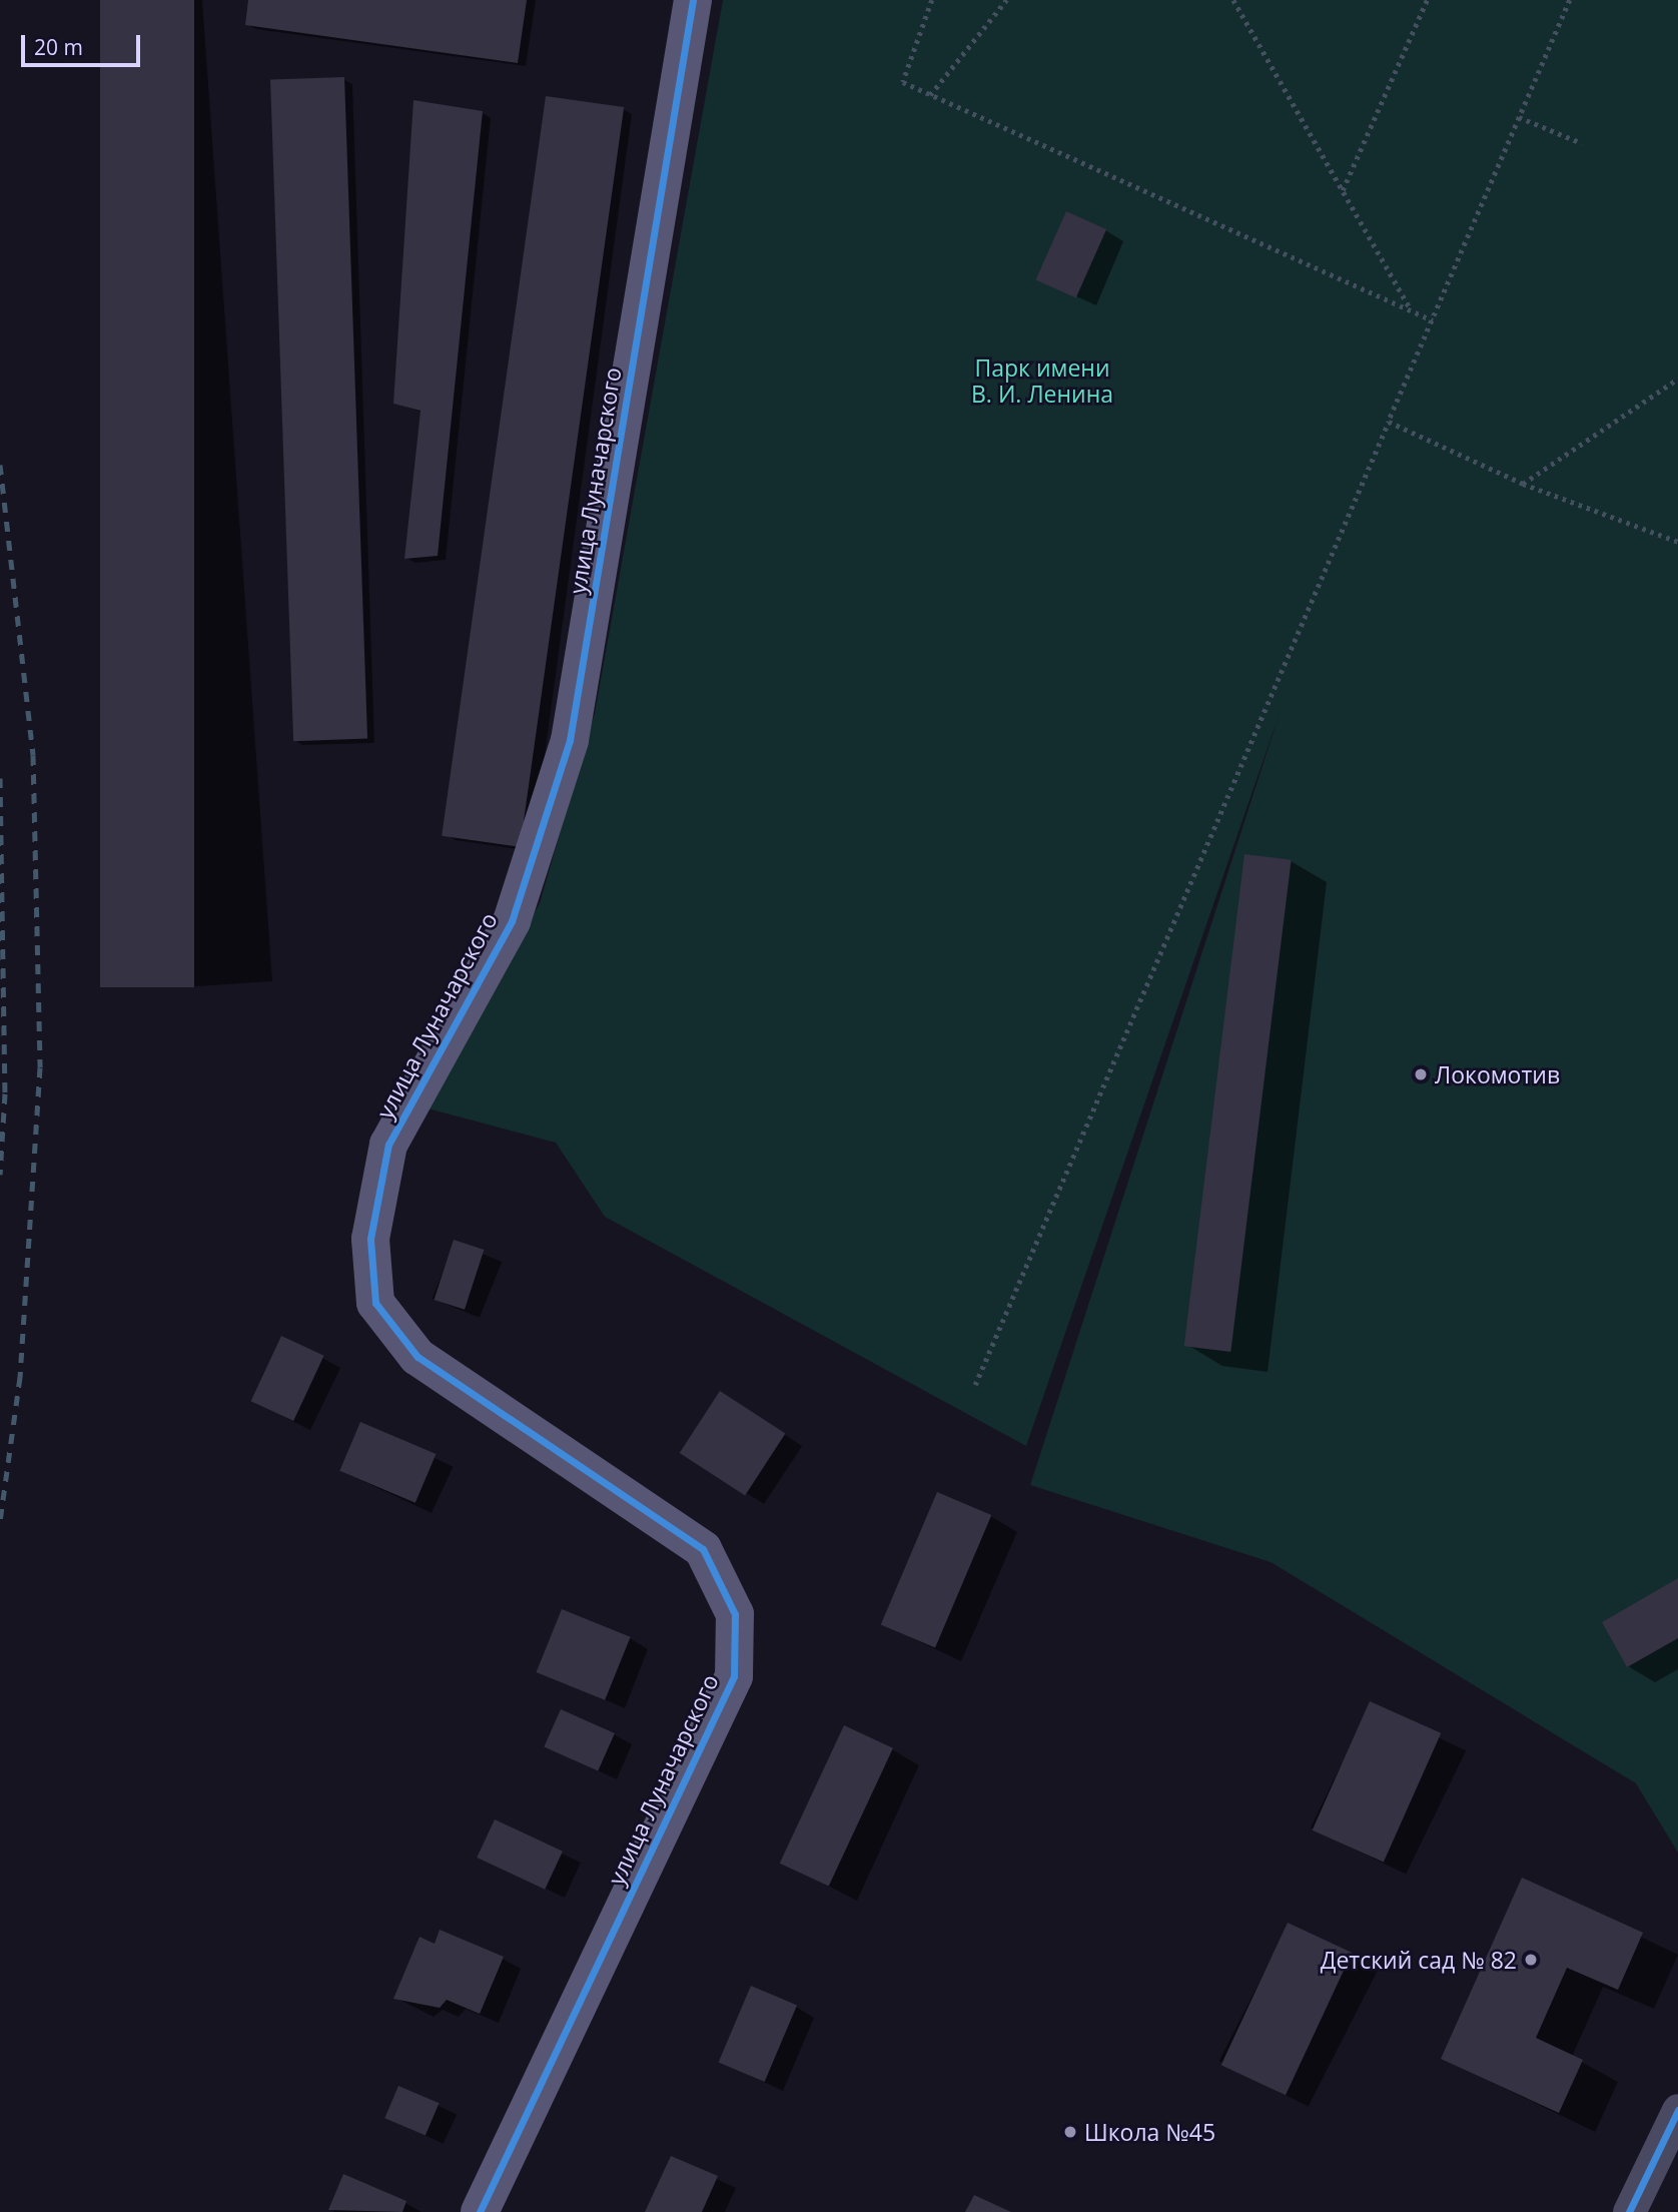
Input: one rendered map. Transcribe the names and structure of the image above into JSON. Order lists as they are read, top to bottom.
{
  "streets": {
    "street": ["улица Луначарского"]
  },
  "parks": ["Парк имени В. И. Ленина"],
  "places": ["Локомотив", "Детский сад № 82", "Школа №45"],
  "scale_bar": "20 m"
}
